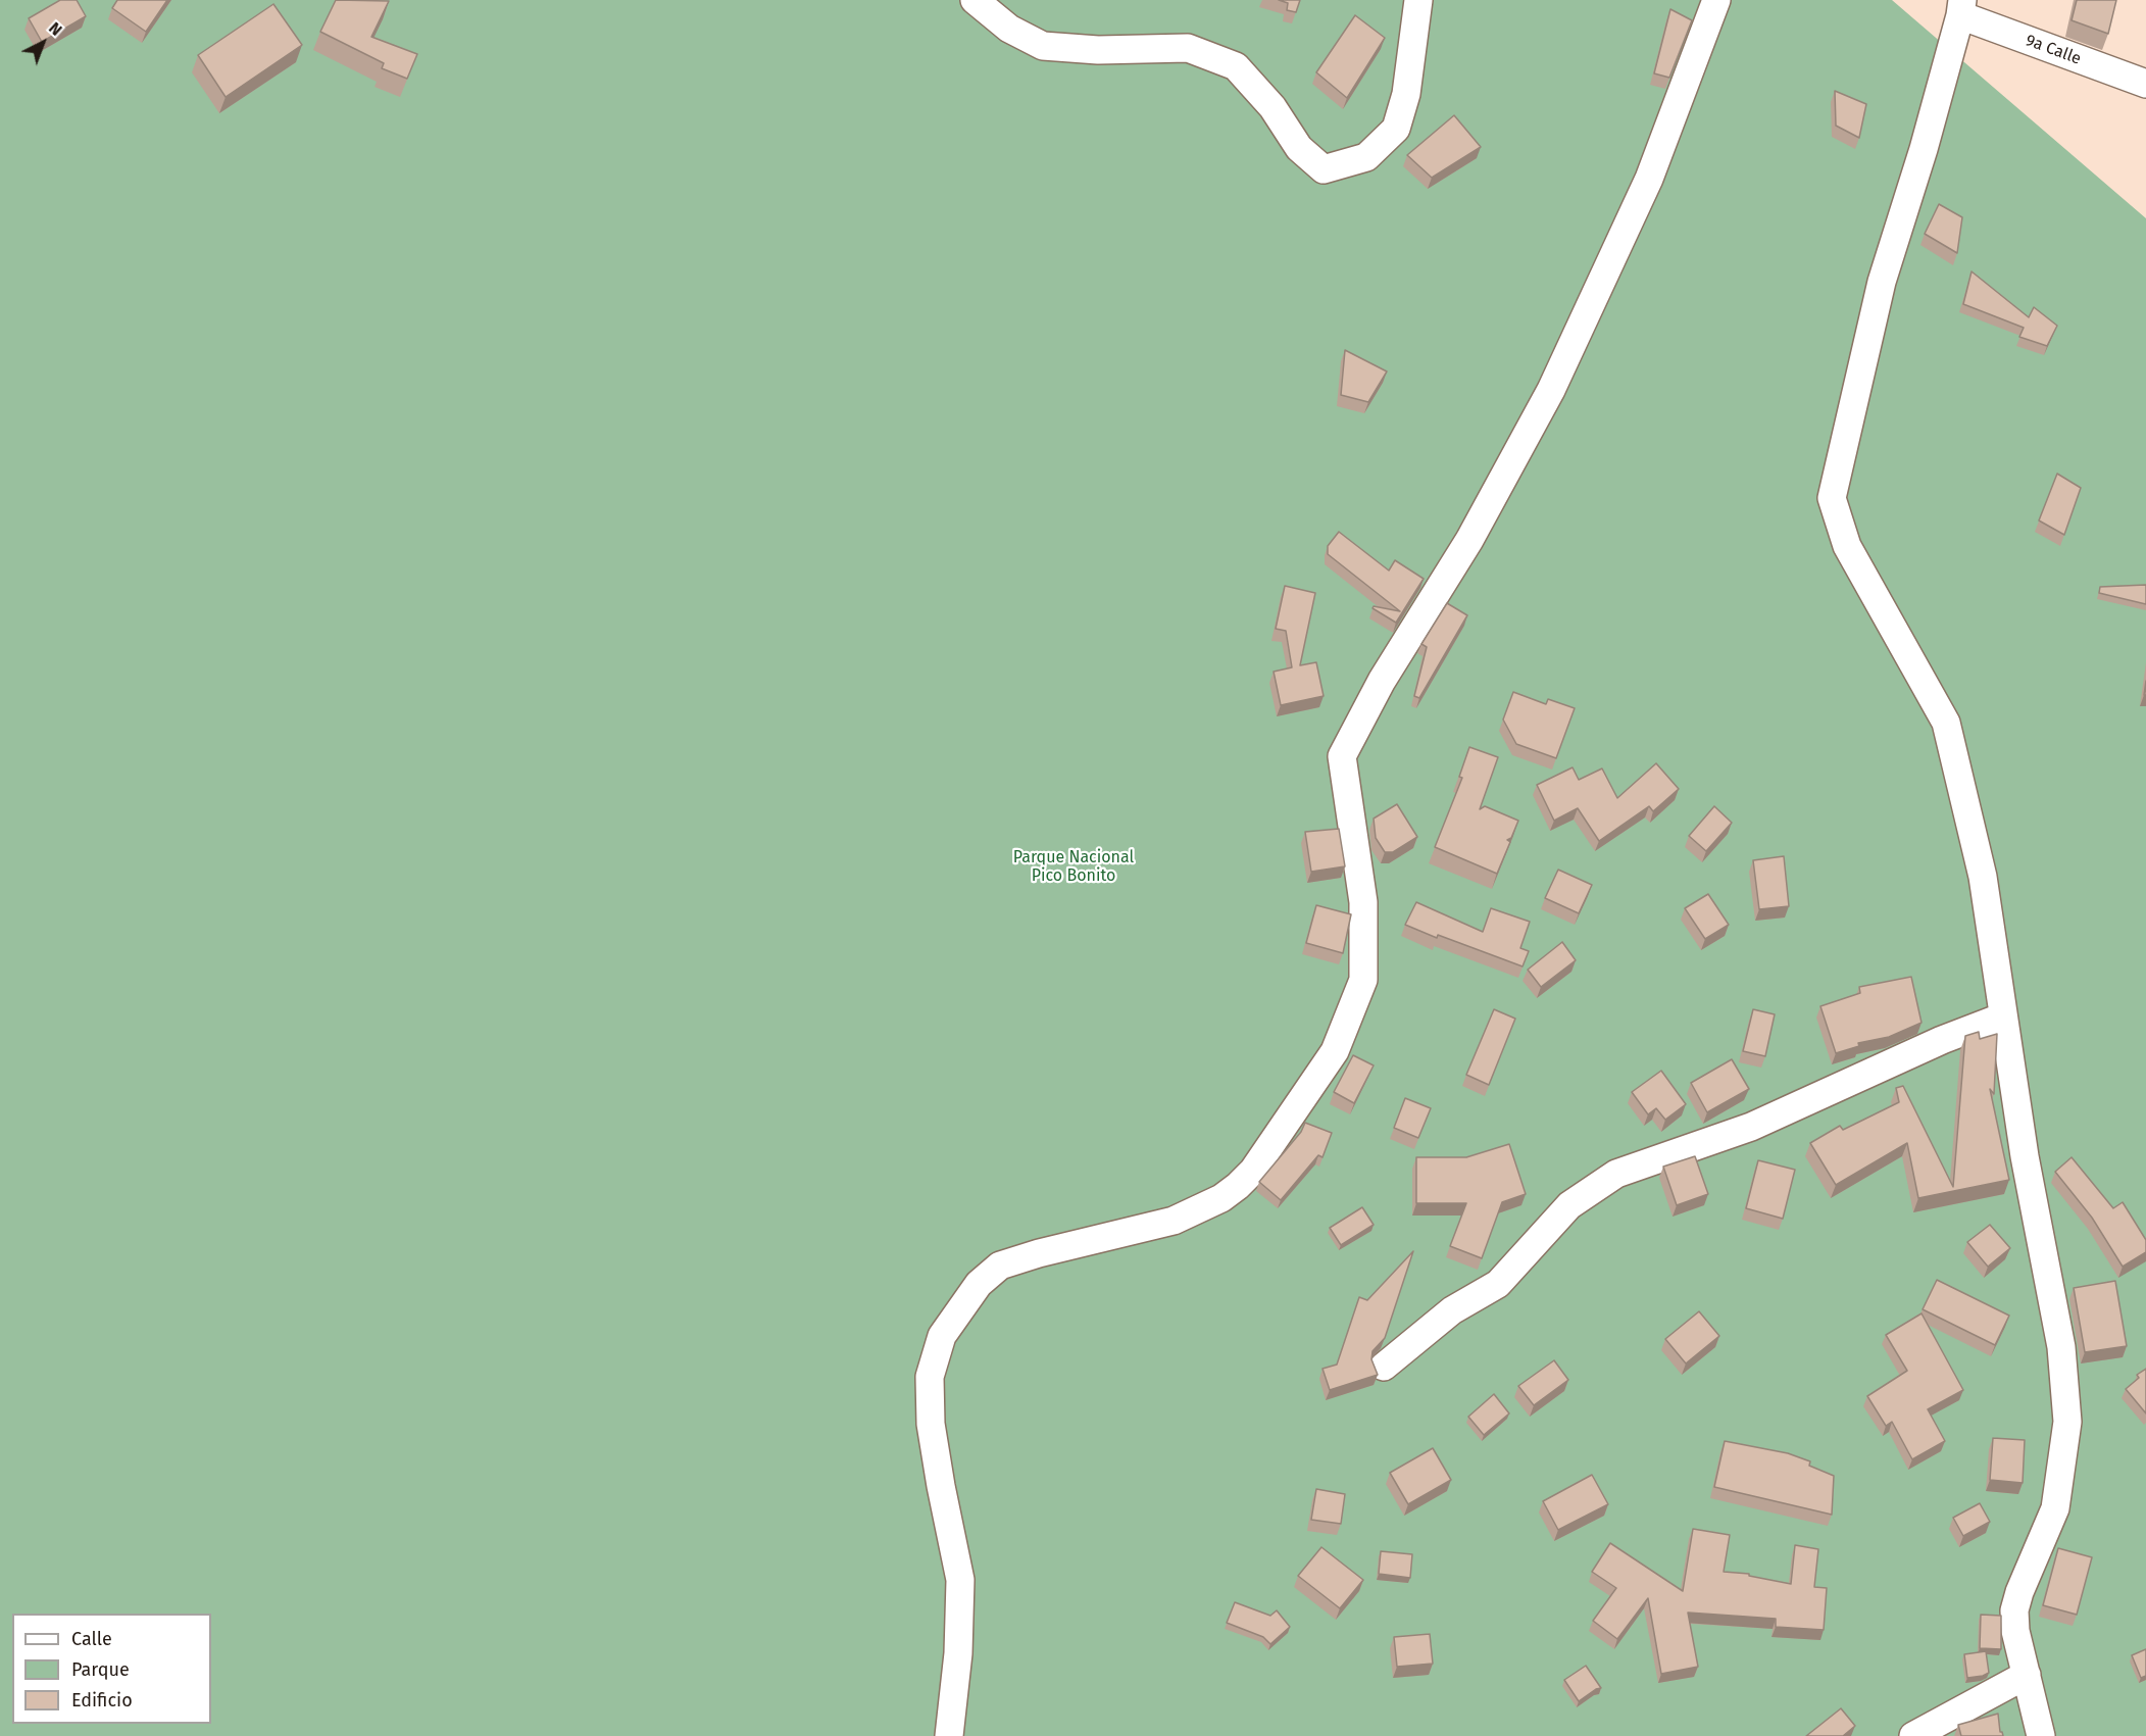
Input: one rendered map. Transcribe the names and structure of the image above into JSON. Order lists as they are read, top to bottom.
{
  "streets": {
    "street": ["9a Calle"]
  },
  "parks": ["Parque Nacional Pico Bonito"],
  "legend": ["Calle", "Parque", "Edificio"],
  "north": "top right"
}
